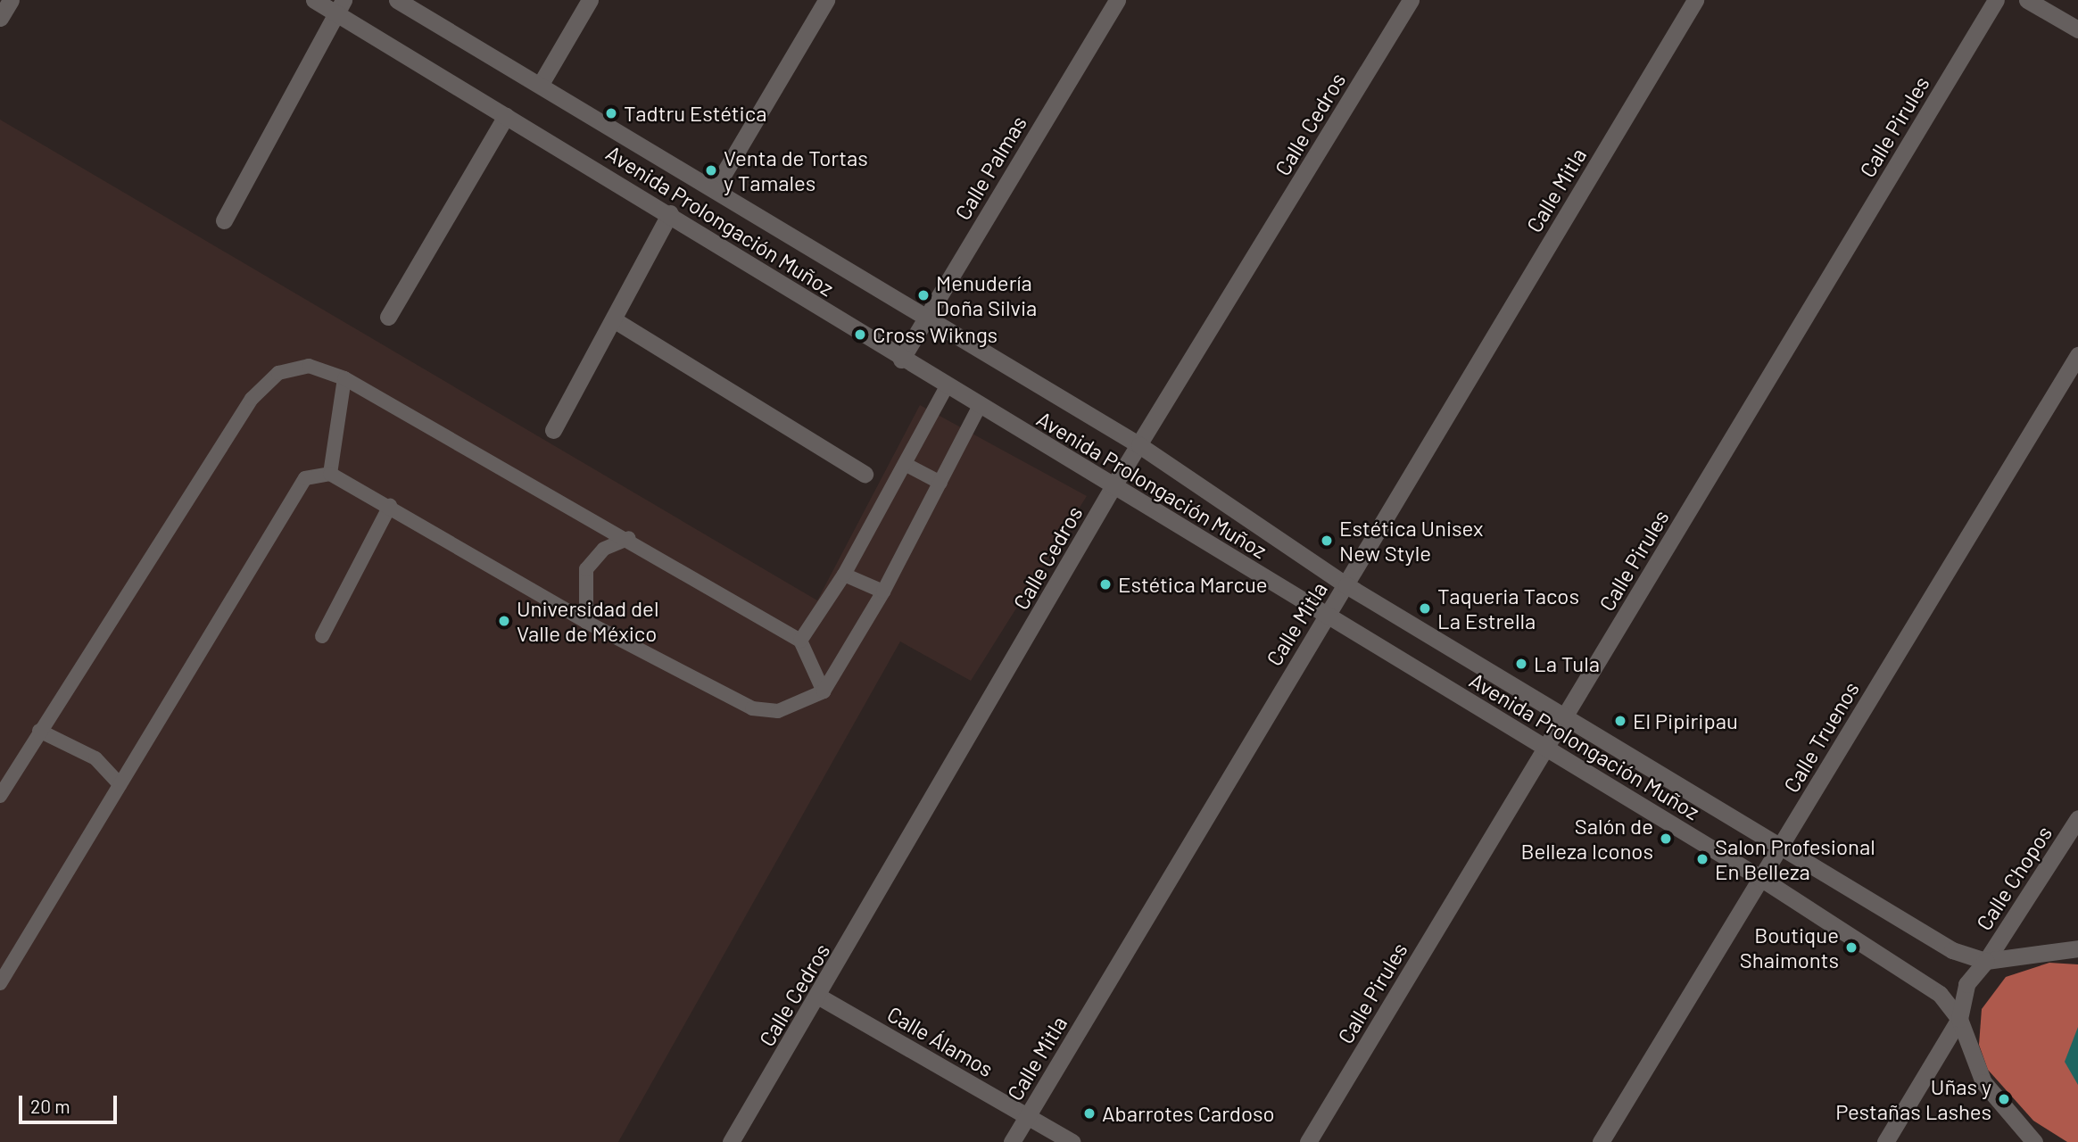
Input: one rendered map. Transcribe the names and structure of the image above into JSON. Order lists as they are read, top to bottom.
{
  "streets": {
    "street": [
      "Calle Cedros",
      "Calle Pirules",
      "Calle Palmas",
      "Calle Mitla",
      "Avenida Prolongación Muñoz",
      "Calle Truenos",
      "Calle Chopos",
      "Calle Álamos"
    ]
  },
  "crossings": [
    ["Calle Cedros", "Avenida Prolongación Muñoz"],
    ["Calle Cedros", "Calle Álamos"],
    ["Calle Pirules", "Avenida Prolongación Muñoz"],
    ["Calle Palmas", "Avenida Prolongación Muñoz"],
    ["Calle Mitla", "Avenida Prolongación Muñoz"],
    ["Calle Mitla", "Calle Álamos"],
    ["Avenida Prolongación Muñoz", "Calle Truenos"],
    ["Avenida Prolongación Muñoz", "Calle Chopos"]
  ],
  "places": [
    "Tadtru Estética",
    "Venta de Tortas y Tamales",
    "Menudería Doña Silvia",
    "Cross Wikngs",
    "Estética Unisex New Style",
    "Estética Marcue",
    "Taqueria Tacos La Estrella",
    "Universidad del Valle de México",
    "La Tula",
    "El Pipiripau",
    "Salón de Belleza Iconos",
    "Salon Profesional En Belleza",
    "Boutique Shaimonts",
    "Uñas y Pestañas Lashes",
    "Abarrotes Cardoso"
  ],
  "scale_bar": "20 m"
}
